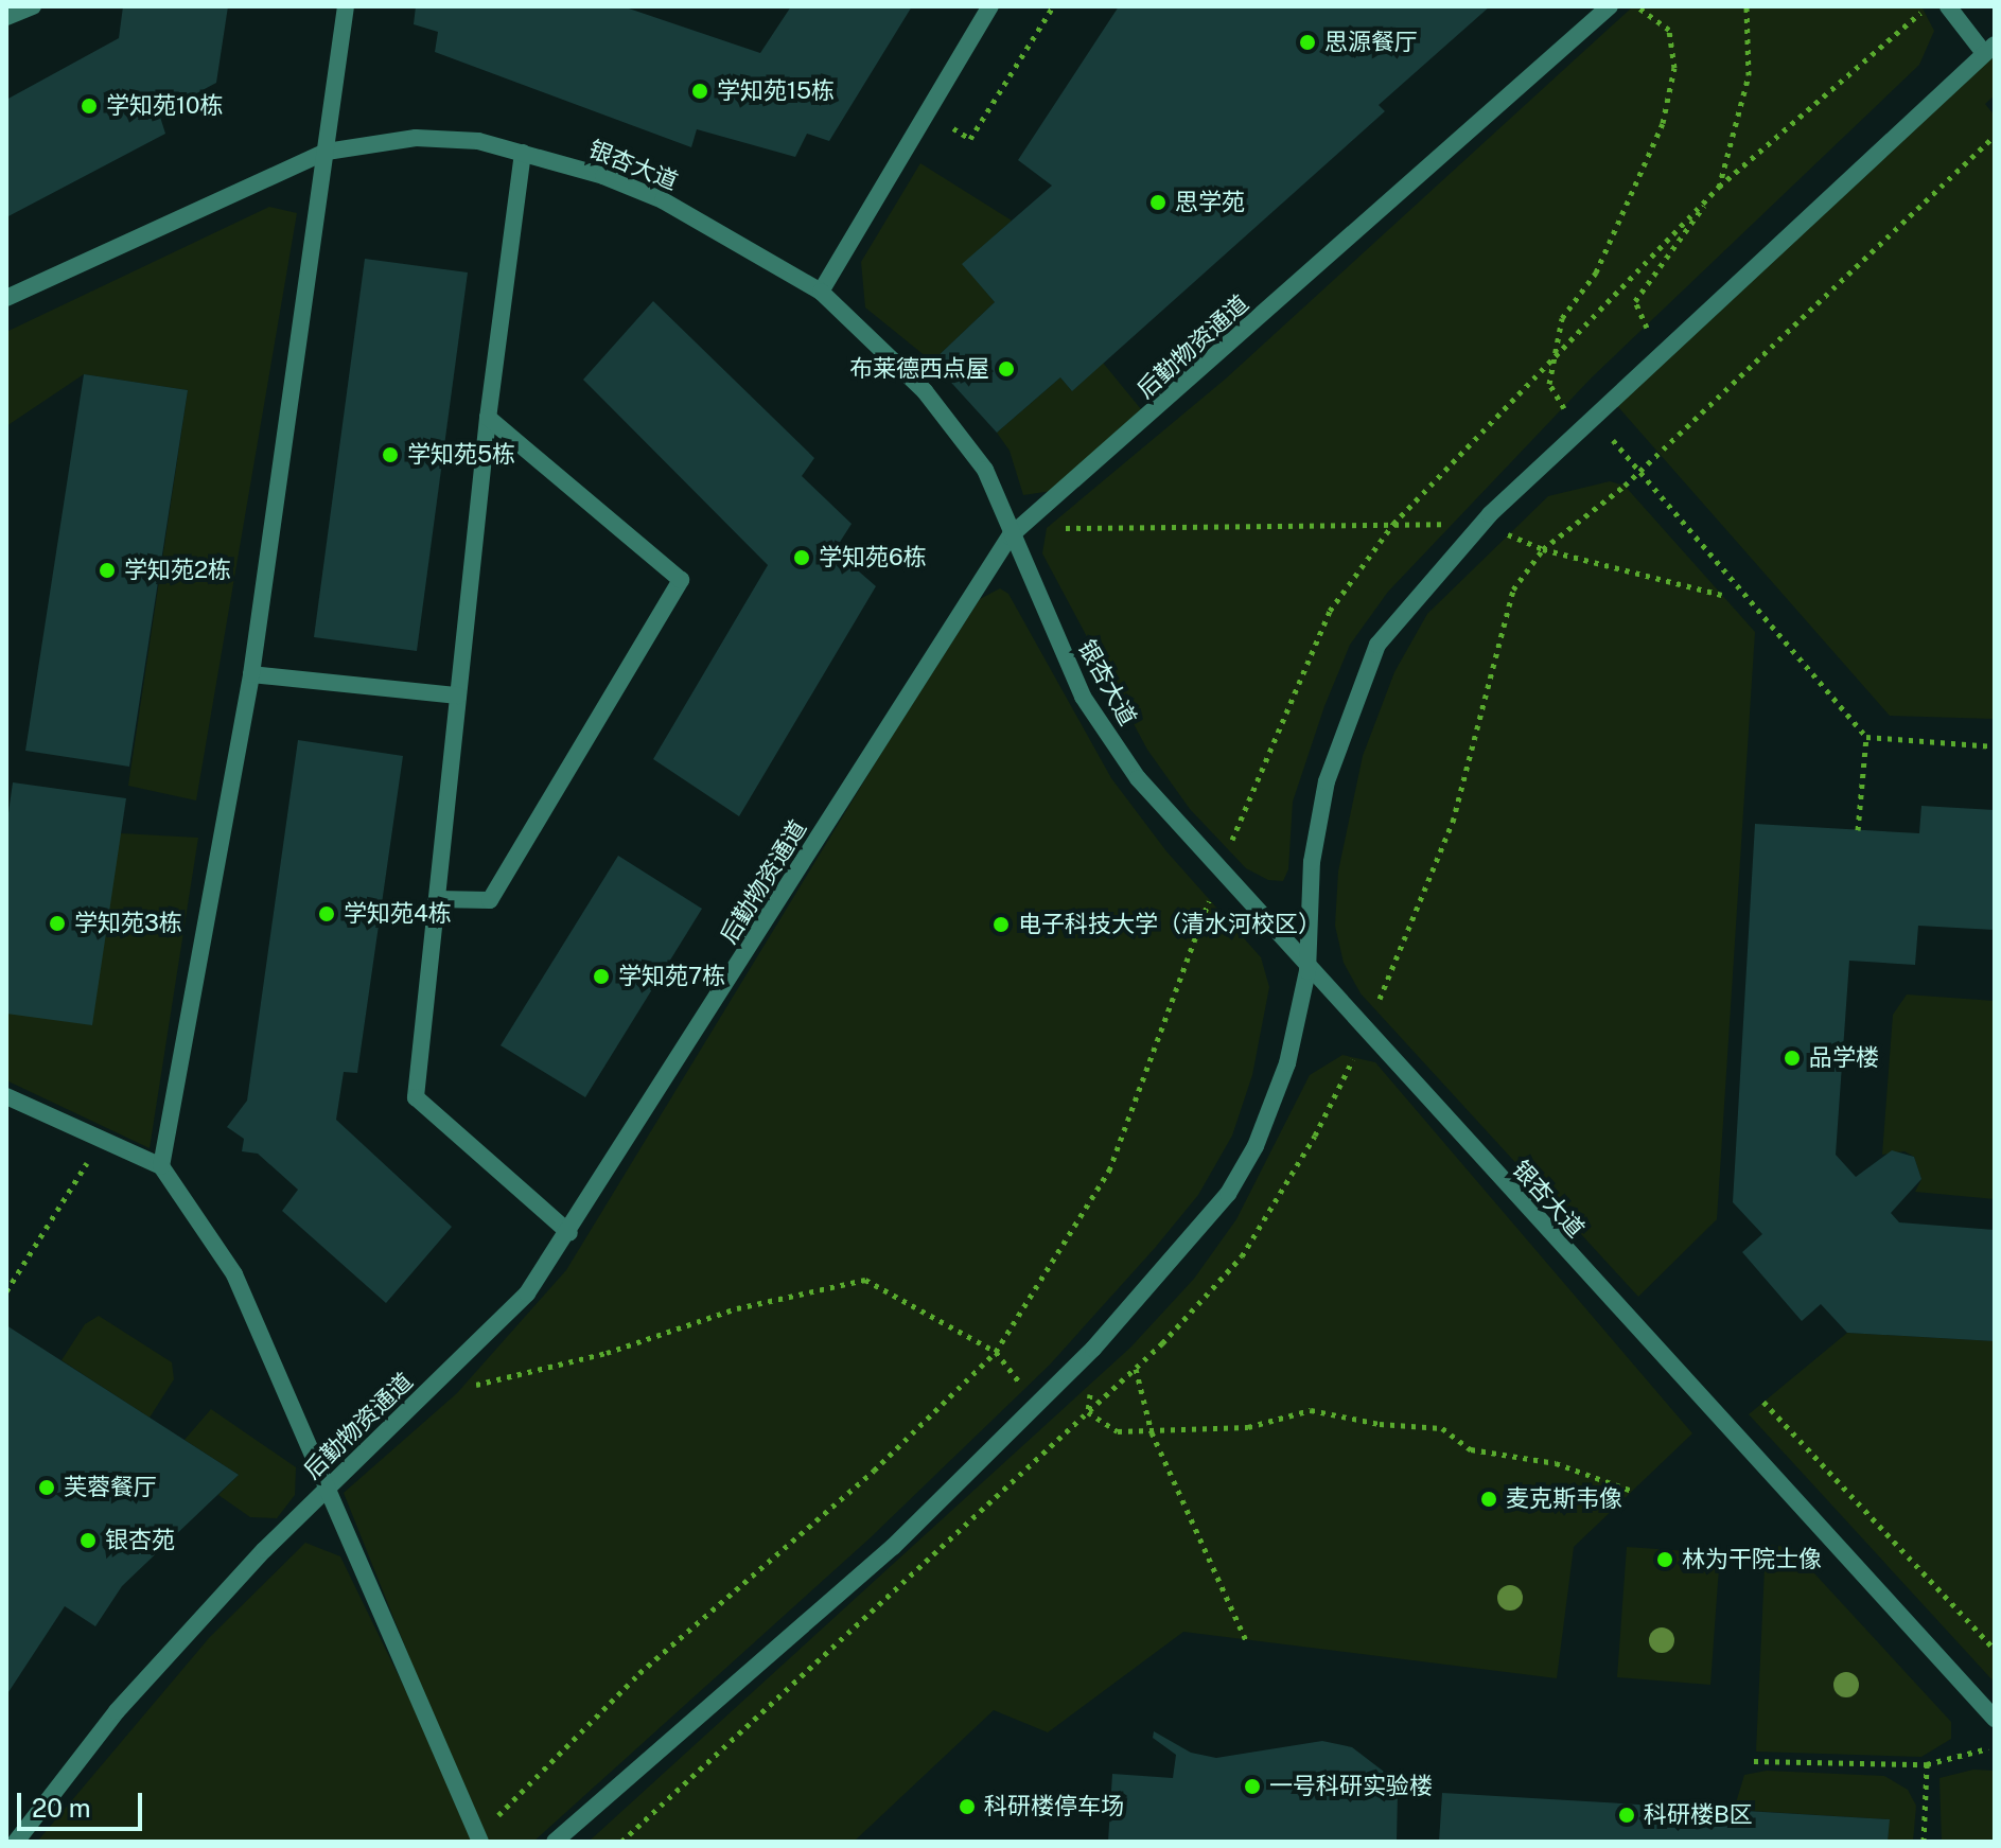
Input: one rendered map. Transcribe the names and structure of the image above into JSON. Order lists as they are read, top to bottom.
{
  "streets": {
    "street": ["银杏大道", "后勤物资通道"]
  },
  "crossings": [
    ["银杏大道", "后勤物资通道"]
  ],
  "places": [
    "思源餐厅",
    "学知苑15栋",
    "学知苑10栋",
    "思学苑",
    "布莱德西点屋",
    "学知苑5栋",
    "学知苑6栋",
    "学知苑2栋",
    "学知苑4栋",
    "学知苑3栋",
    "电子科技大学（清水河校区）",
    "学知苑7栋",
    "品学楼",
    "芙蓉餐厅",
    "麦克斯韦像",
    "银杏苑",
    "林为干院士像",
    "一号科研实验楼",
    "科研楼停车场",
    "科研楼B区"
  ],
  "scale_bar": "20 m"
}
